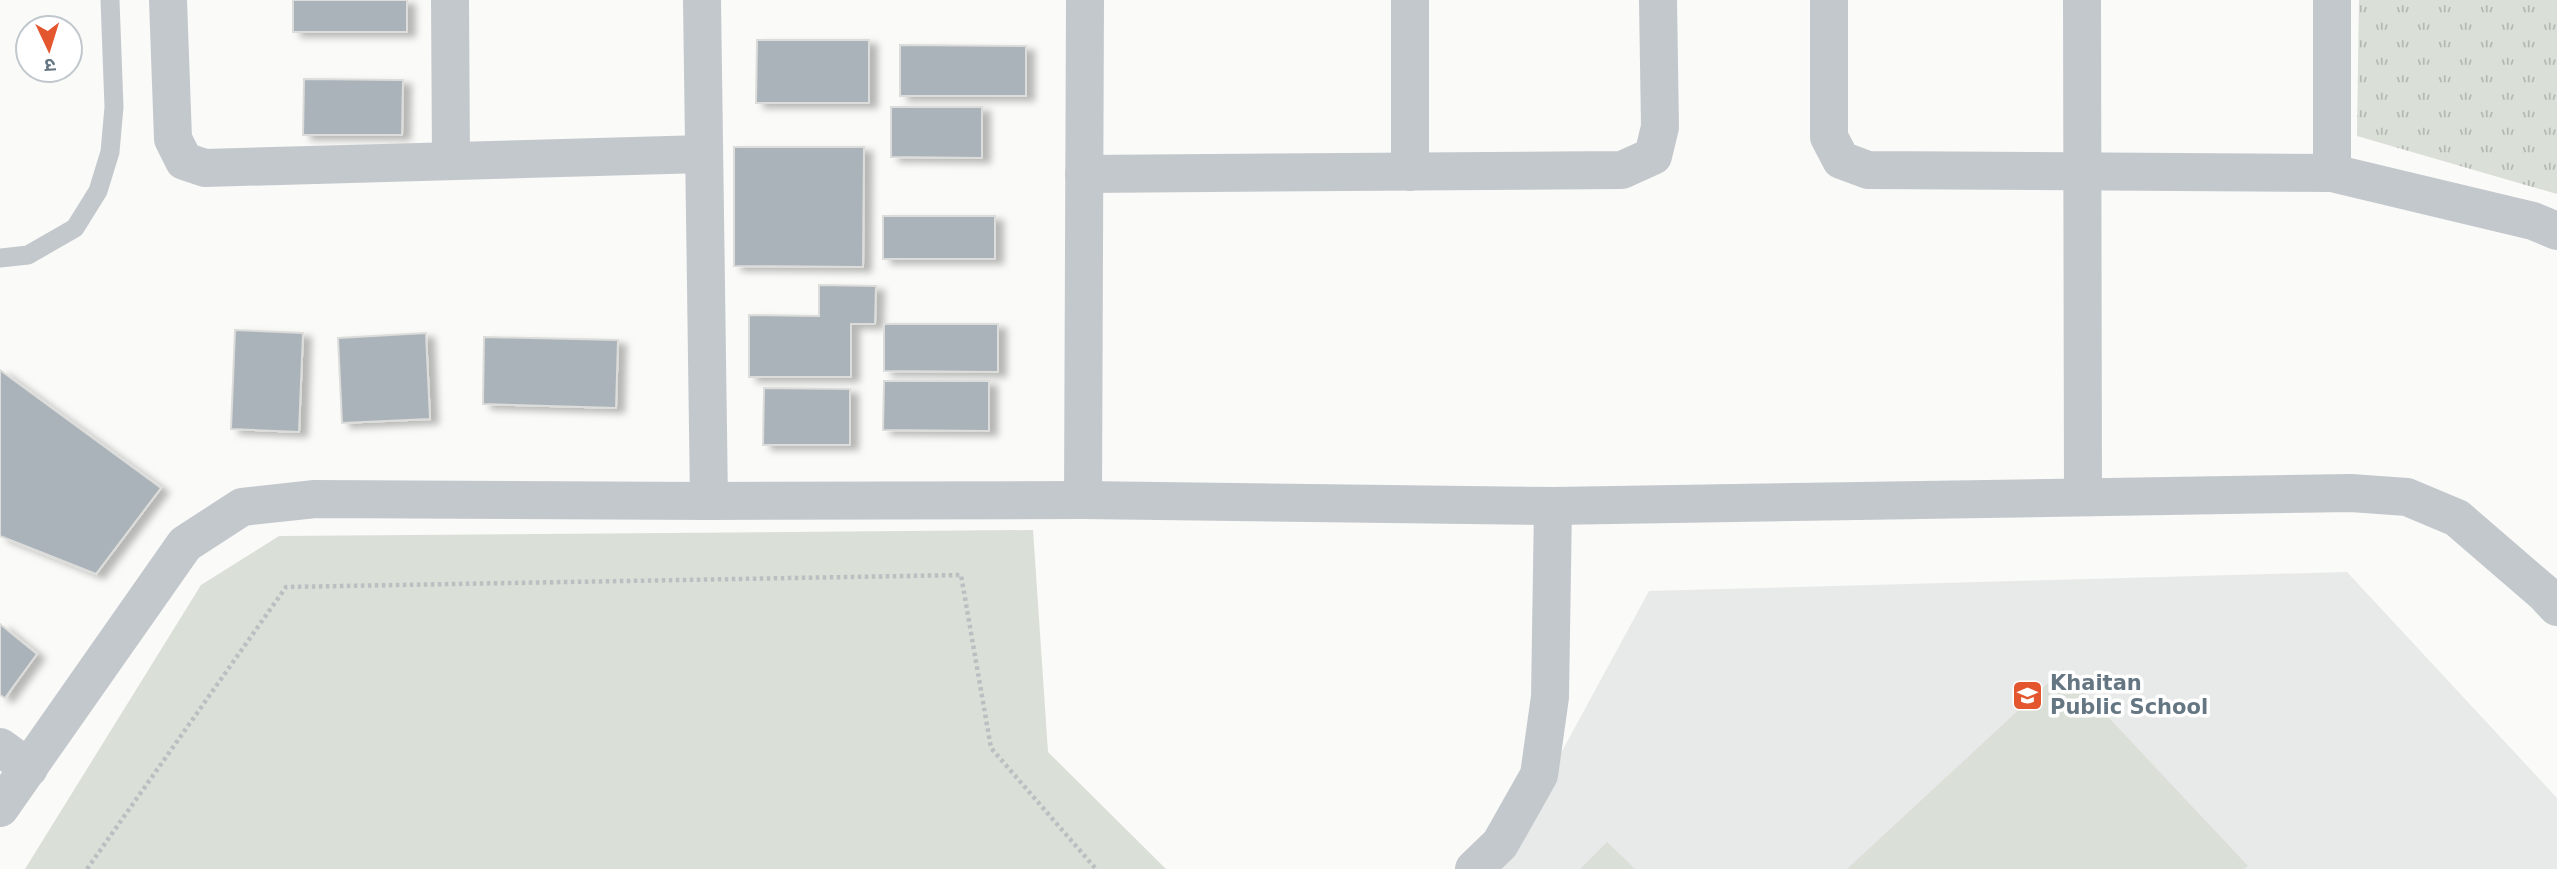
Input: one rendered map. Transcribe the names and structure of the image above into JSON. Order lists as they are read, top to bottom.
{
  "places": {
    "school or university": ["Khaitan Public School"]
  },
  "north": "bottom"
}
